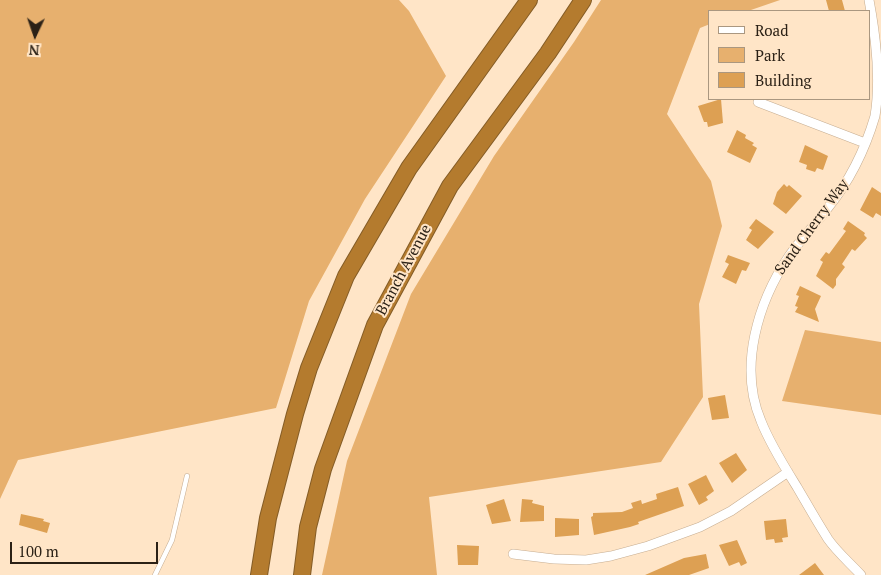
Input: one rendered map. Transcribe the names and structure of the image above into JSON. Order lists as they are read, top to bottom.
{
  "streets": {
    "highway": ["Branch Avenue"],
    "street": ["Sand Cherry Way"]
  },
  "legend": ["Road", "Park", "Building"],
  "scale_bar": "100 m",
  "north": "bottom"
}
